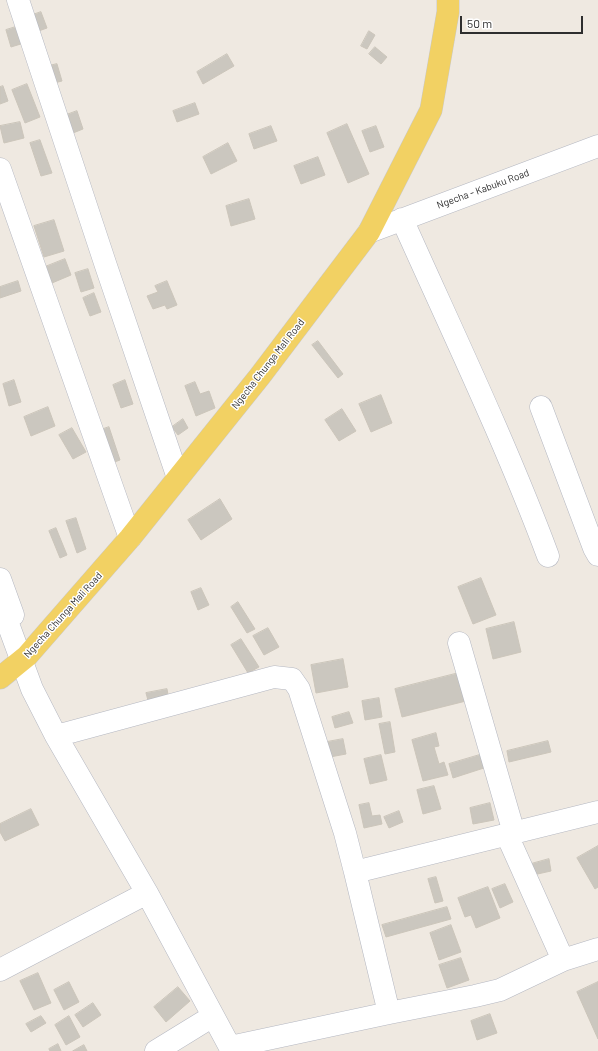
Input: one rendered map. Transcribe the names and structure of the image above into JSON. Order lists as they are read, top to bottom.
{
  "streets": {
    "main road": ["Ngecha Chunga Mali Road"],
    "street": ["Ngecha - Kabuku Road"]
  },
  "crossings": [
    ["Ngecha - Kabuku Road", "Ngecha Chunga Mali Road"]
  ],
  "scale_bar": "50 m"
}
